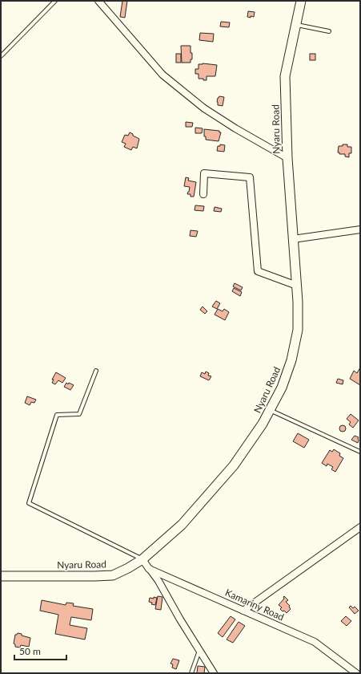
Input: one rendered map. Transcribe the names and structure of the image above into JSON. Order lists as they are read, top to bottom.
{
  "streets": {
    "main road": ["Nyaru Road"],
    "street": ["Kamariny Road"]
  },
  "crossings": [
    ["Nyaru Road", "Kamariny Road"]
  ],
  "scale_bar": "50 m"
}
